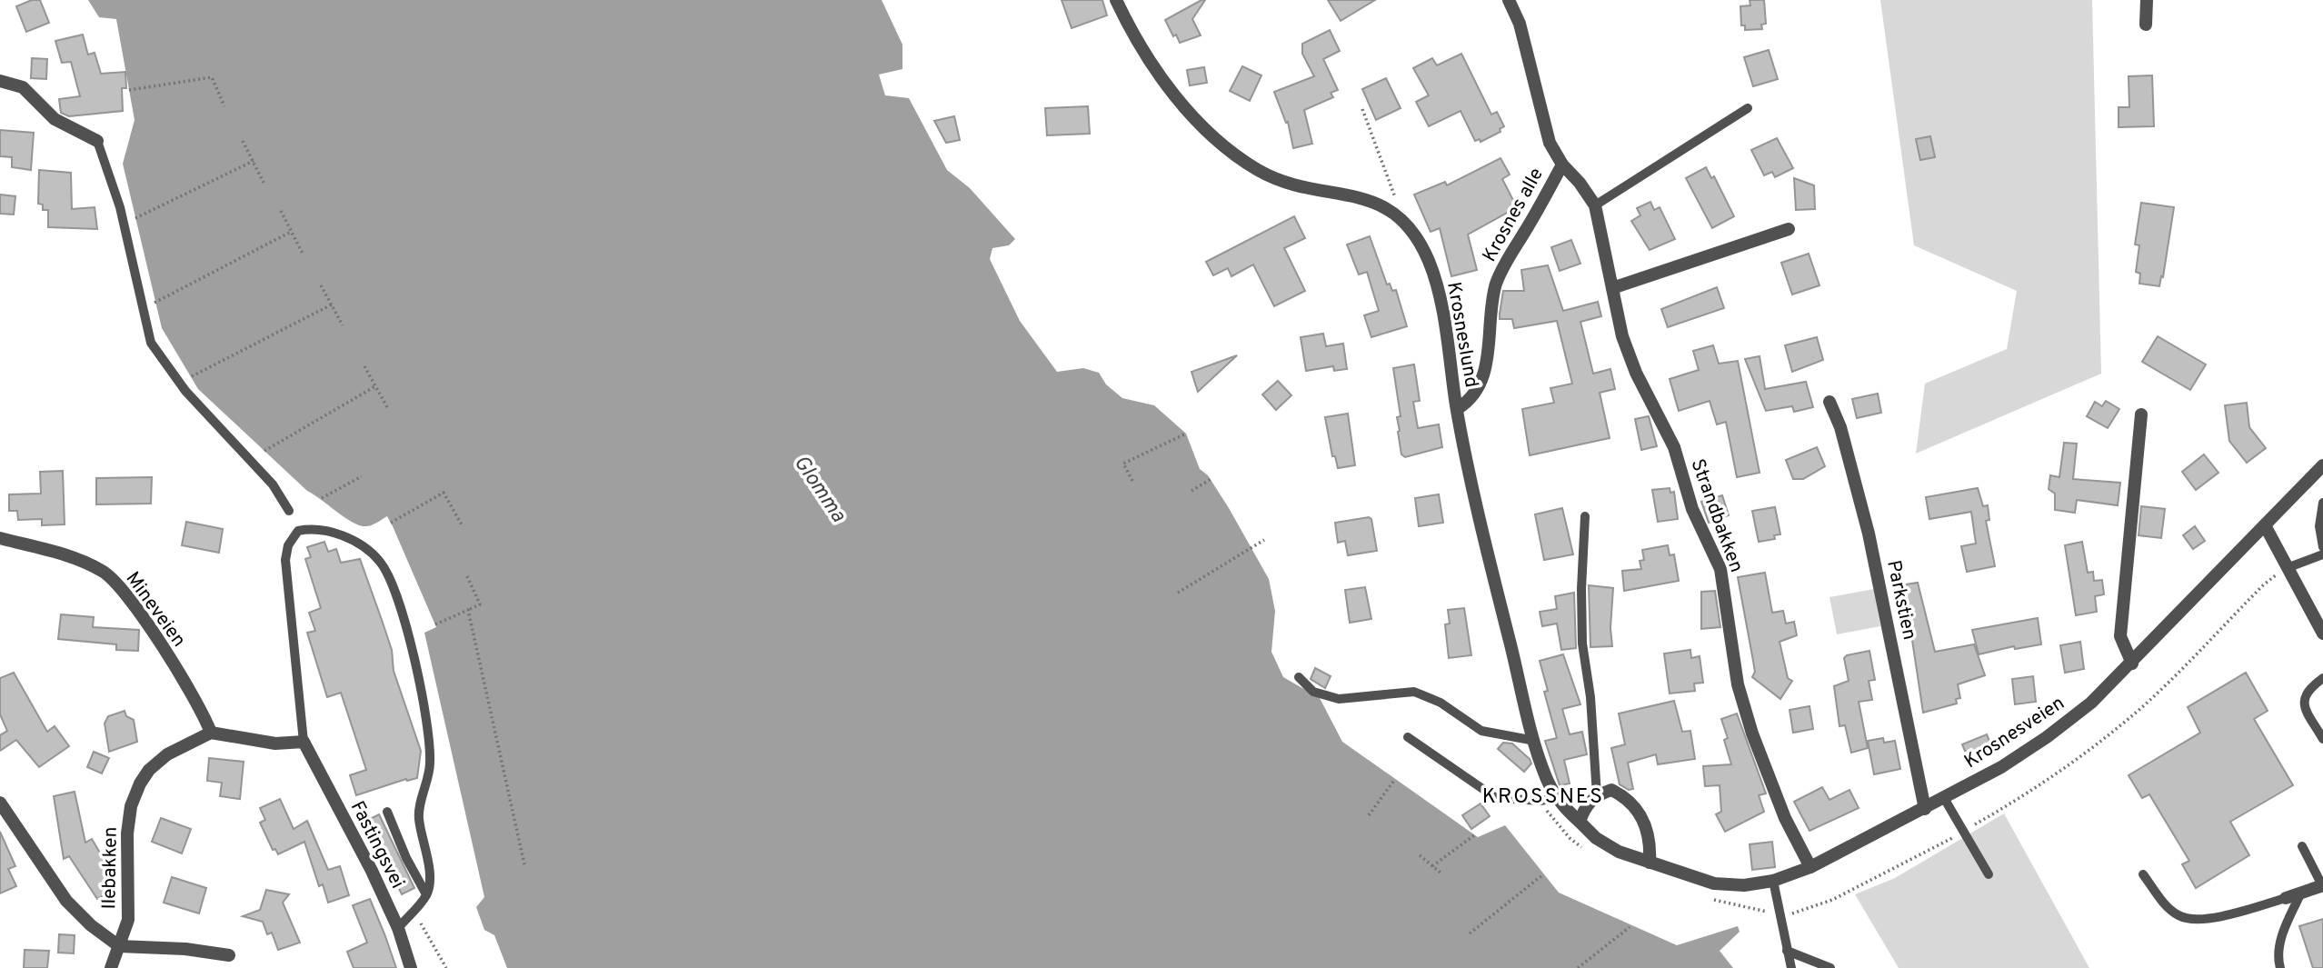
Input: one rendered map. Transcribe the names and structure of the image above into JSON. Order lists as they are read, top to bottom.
{
  "streets": {
    "street": [
      "Krosnes alle",
      "Krosneslund",
      "Strandbakken",
      "Parkstien",
      "Mineveien",
      "Krosnesveien",
      "Fastingsvei",
      "Ilebakken"
    ]
  },
  "crossings": [
    ["Krosnes alle", "Krosneslund"],
    ["Krosnes alle", "Strandbakken"],
    ["Krosneslund", "Krosnesveien"],
    ["Strandbakken", "Krosnesveien"],
    ["Parkstien", "Krosnesveien"],
    ["Mineveien", "Ilebakken"]
  ],
  "districts": ["KROSSNES"],
  "water": ["Glomma"]
}
